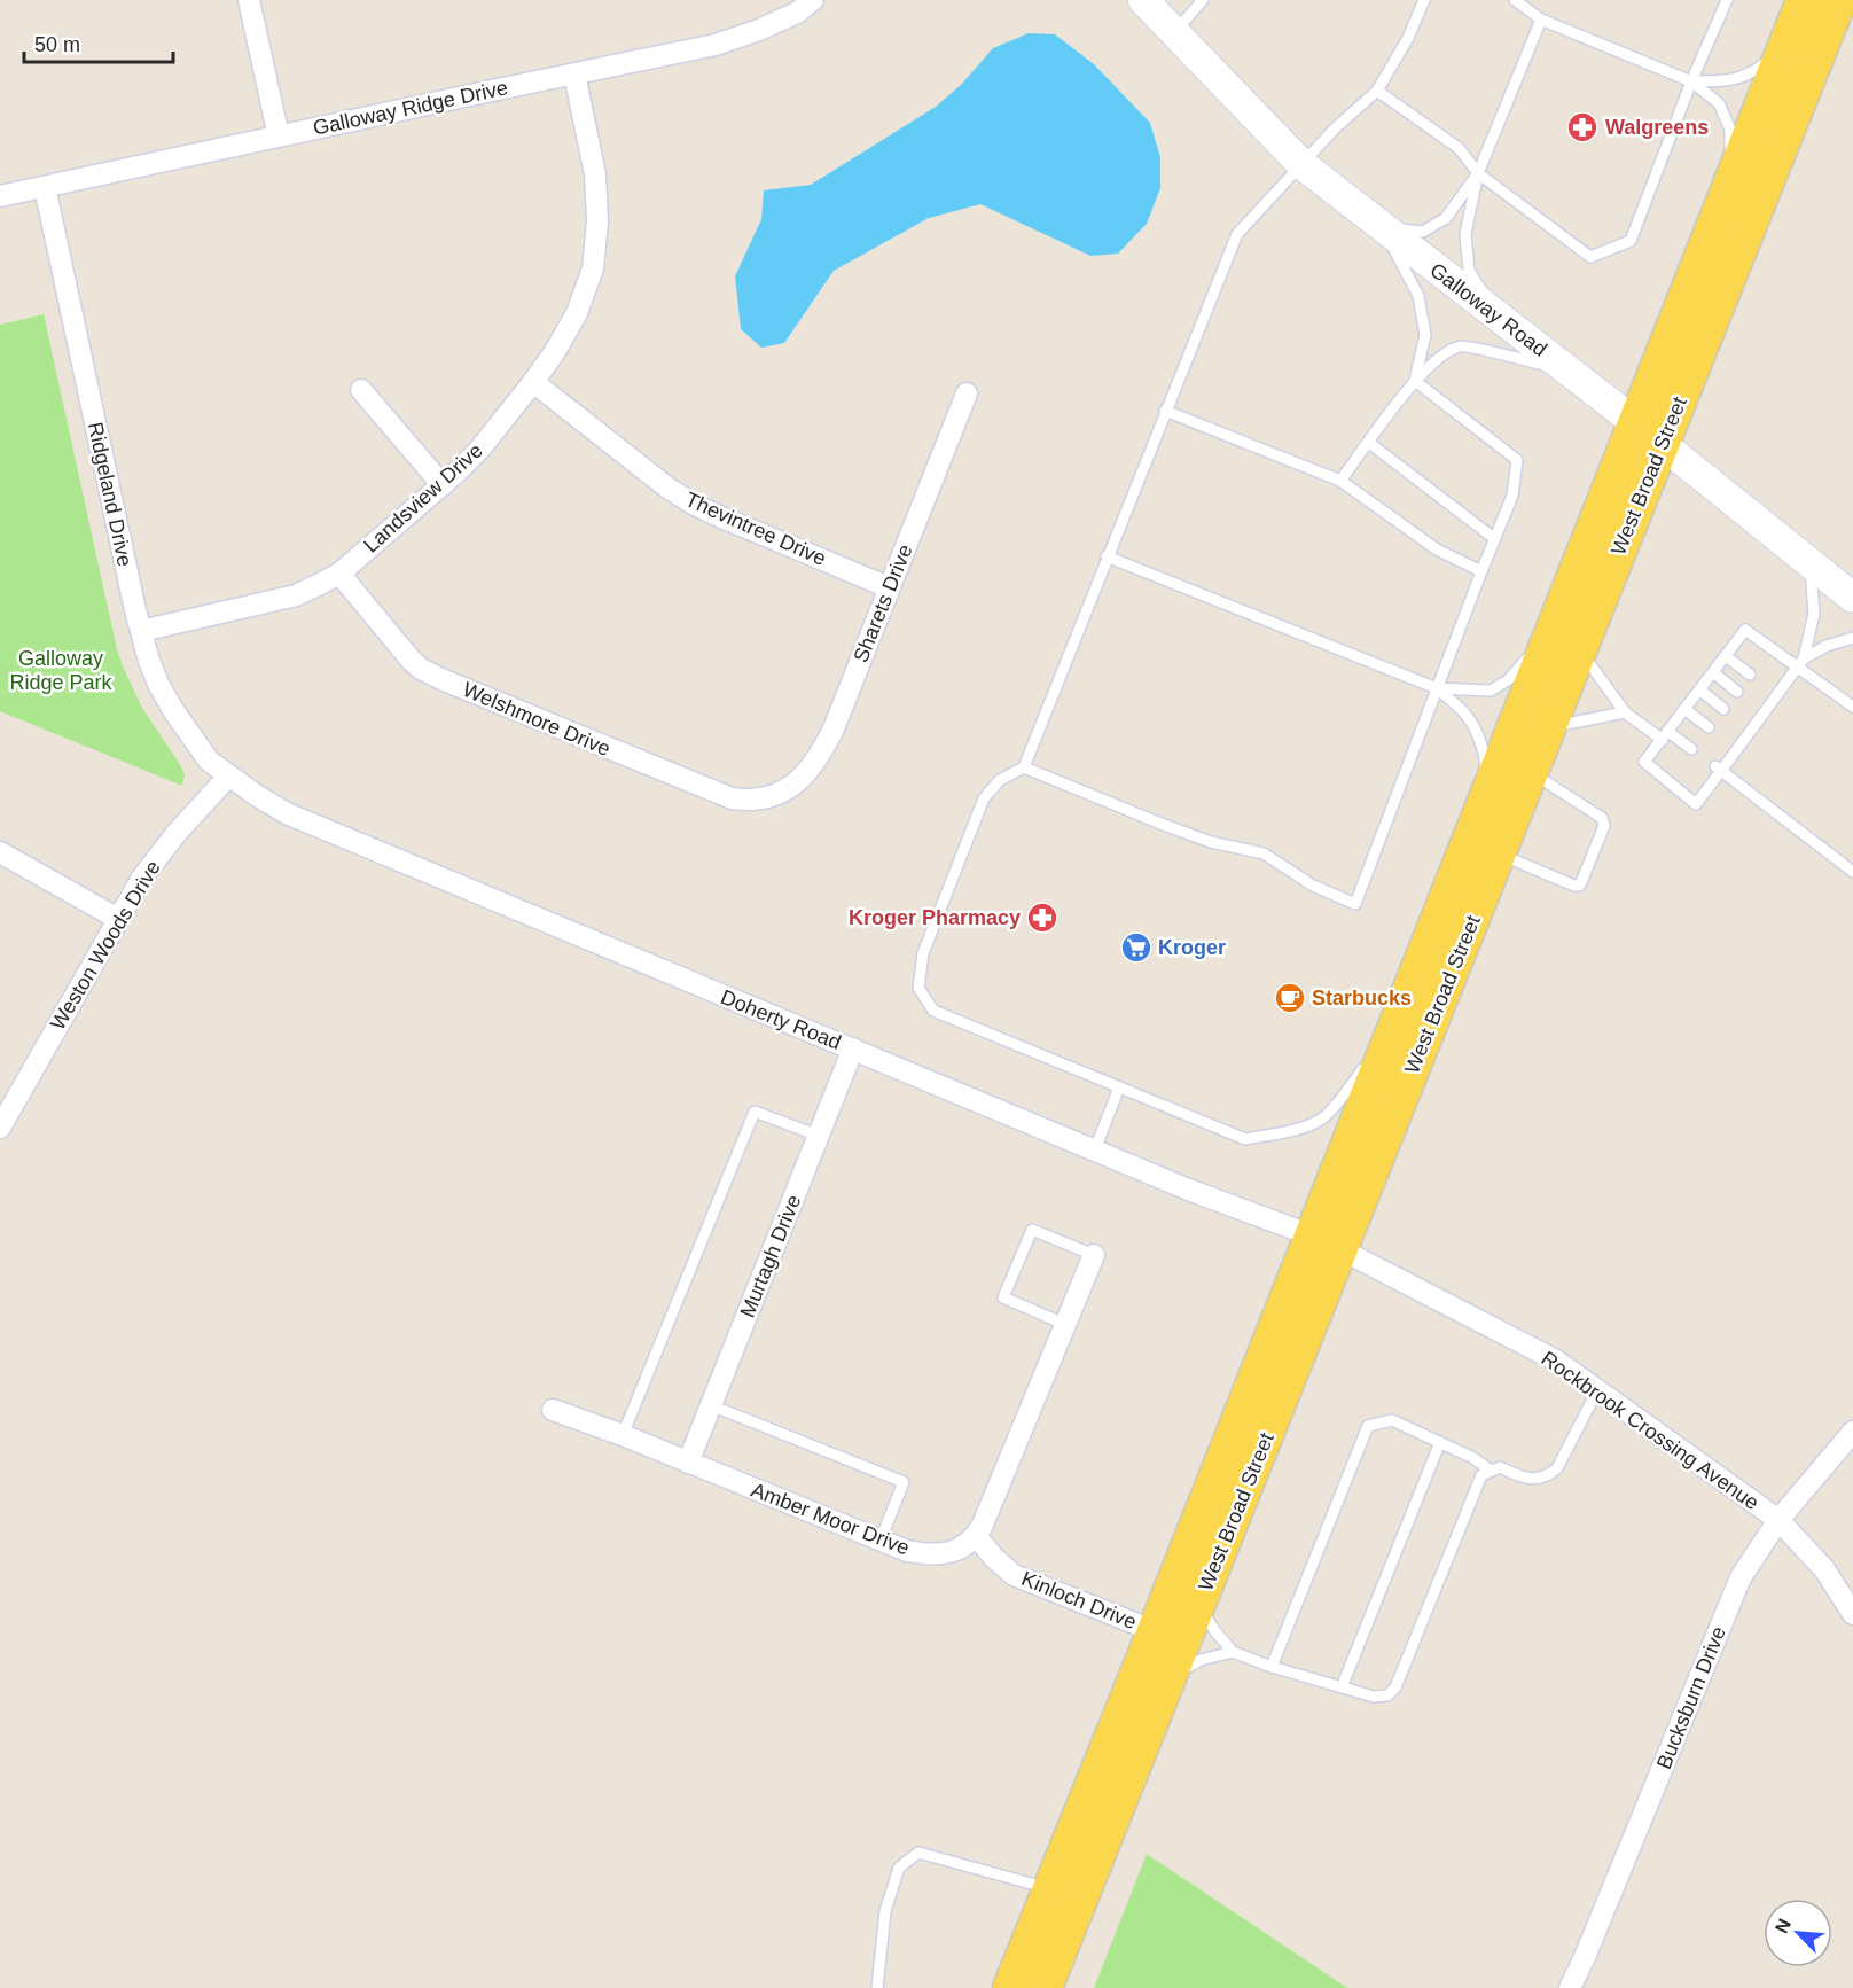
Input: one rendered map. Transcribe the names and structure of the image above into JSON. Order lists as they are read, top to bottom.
{
  "streets": {
    "main road": ["West Broad Street"],
    "street": [
      "Galloway Ridge Drive",
      "Galloway Road",
      "Ridgeland Drive",
      "Landsview Drive",
      "Thevintree Drive",
      "Sharets Drive",
      "Welshmore Drive",
      "Weston Woods Drive",
      "Doherty Road",
      "Murtagh Drive",
      "Rockbrook Crossing Avenue",
      "Amber Moor Drive",
      "Kinloch Drive",
      "Bucksburn Drive"
    ]
  },
  "crossings": [
    ["Galloway Ridge Drive", "Ridgeland Drive"],
    ["Galloway Ridge Drive", "Landsview Drive"],
    ["Galloway Road", "West Broad Street"],
    ["West Broad Street", "Doherty Road"],
    ["West Broad Street", "Rockbrook Crossing Avenue"],
    ["West Broad Street", "Kinloch Drive"],
    ["Ridgeland Drive", "Landsview Drive"],
    ["Ridgeland Drive", "Weston Woods Drive"],
    ["Ridgeland Drive", "Doherty Road"],
    ["Landsview Drive", "Thevintree Drive"],
    ["Landsview Drive", "Welshmore Drive"],
    ["Thevintree Drive", "Sharets Drive"],
    ["Sharets Drive", "Welshmore Drive"],
    ["Weston Woods Drive", "Doherty Road"],
    ["Doherty Road", "Murtagh Drive"],
    ["Doherty Road", "Rockbrook Crossing Avenue"],
    ["Murtagh Drive", "Amber Moor Drive"],
    ["Rockbrook Crossing Avenue", "Bucksburn Drive"],
    ["Amber Moor Drive", "Kinloch Drive"]
  ],
  "parks": ["Galloway Ridge Park"],
  "places": {
    "pharmacy": ["Walgreens", "Kroger Pharmacy"],
    "supermarket": ["Kroger"],
    "cafe": ["Starbucks"]
  },
  "scale_bar": "50 m",
  "north": "top left"
}
